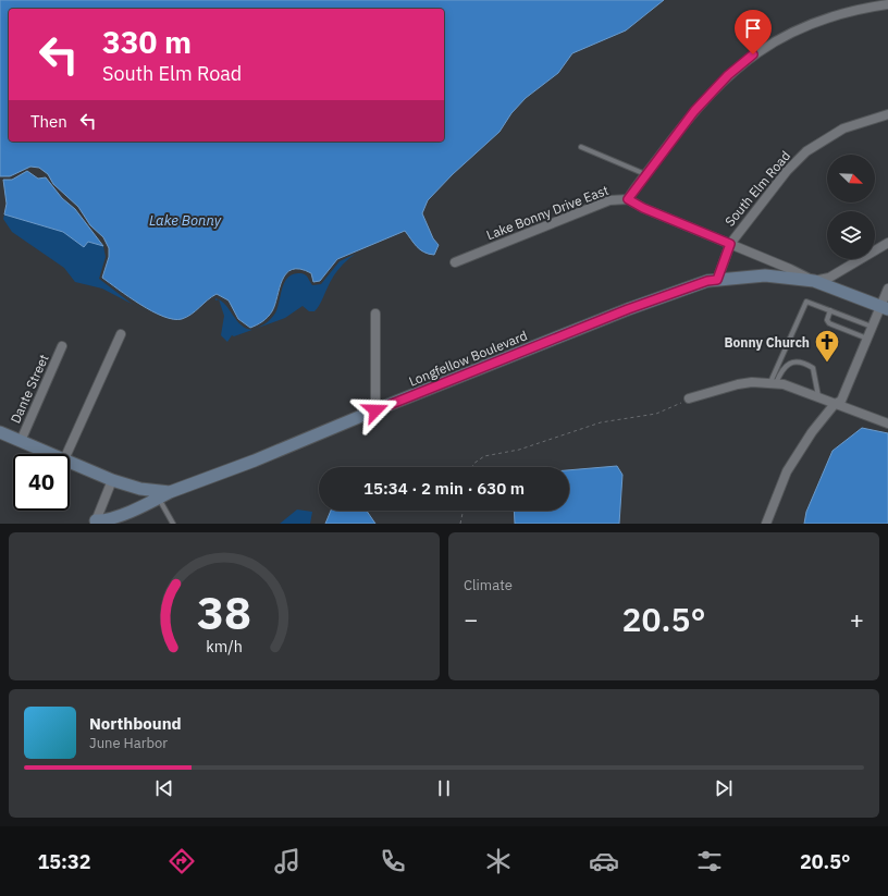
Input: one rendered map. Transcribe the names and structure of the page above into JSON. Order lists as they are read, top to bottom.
{
  "streets": {
    "street": [
      "South Elm Road",
      "Lake Bonny Drive East",
      "Longfellow Boulevard",
      "Dante Street"
    ]
  },
  "crossings": [
    ["South Elm Road", "Longfellow Boulevard"],
    ["Longfellow Boulevard", "Dante Street"]
  ],
  "water": ["Lake Bonny"],
  "places": {
    "church": ["Bonny Church"]
  },
  "north": "bottom right",
  "page": {
    "turn": ["330 m", "South Elm Road"],
    "then": "Then",
    "limit": "40",
    "trip": "15:34 · 2 min · 630 m",
    "tile": "Climate",
    "heat": ["−", "20.5°", "+"],
    "song": ["Northbound", "June Harbor"],
    "tabs": ["15:32", "20.5°"],
    "gauge": ["38", "km/h"]
  }
}
